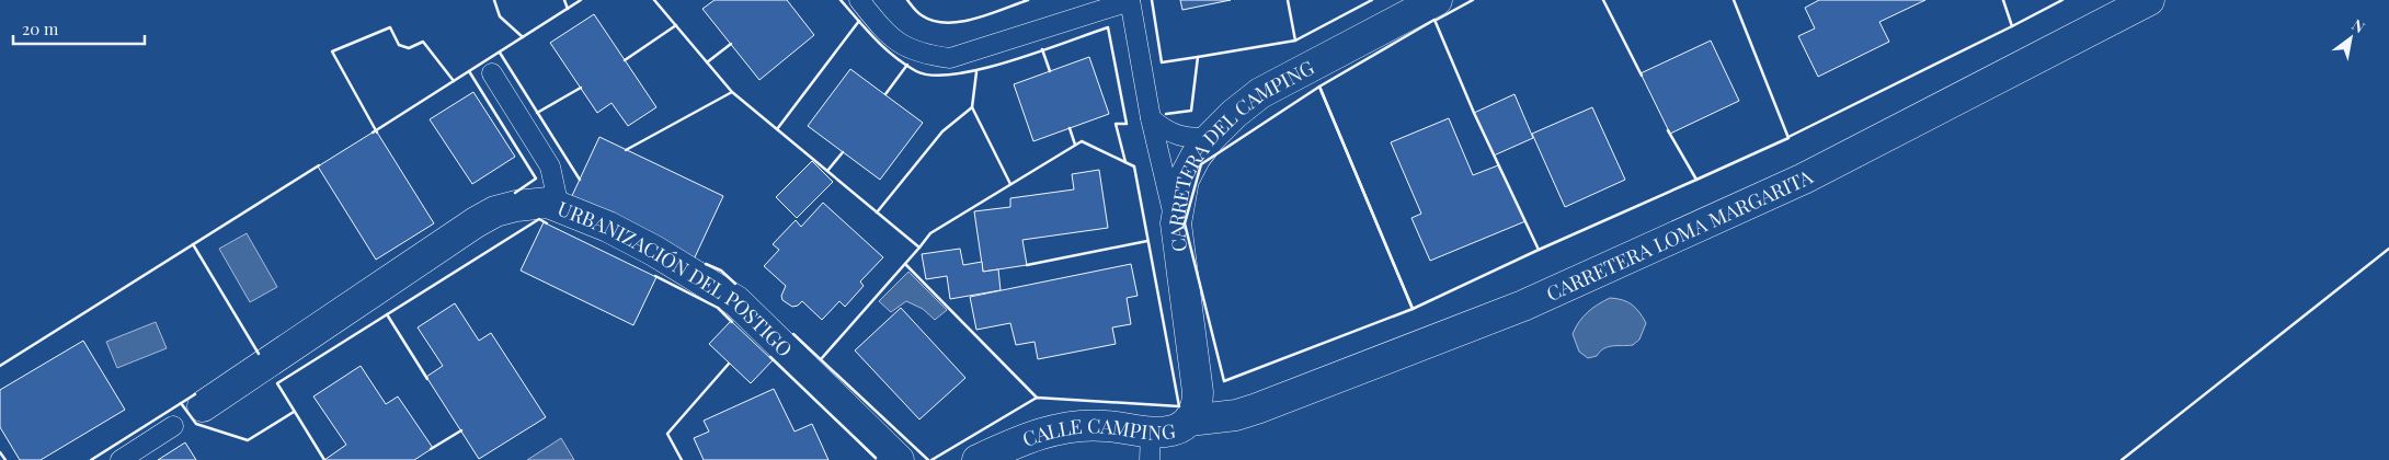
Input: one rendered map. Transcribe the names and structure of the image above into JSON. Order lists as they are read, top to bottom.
{
  "streets": {
    "street": [
      "CARRETERA DEL CAMPING",
      "CARRETERA LOMA MARGARITA",
      "URBANIZACIÓN DEL POSTIGO",
      "CALLE CAMPING"
    ]
  },
  "crossings": [
    ["CARRETERA DEL CAMPING", "CARRETERA LOMA MARGARITA"],
    ["CARRETERA DEL CAMPING", "CALLE CAMPING"],
    ["CARRETERA LOMA MARGARITA", "CALLE CAMPING"]
  ],
  "scale_bar": "20 m",
  "north": "top right"
}
